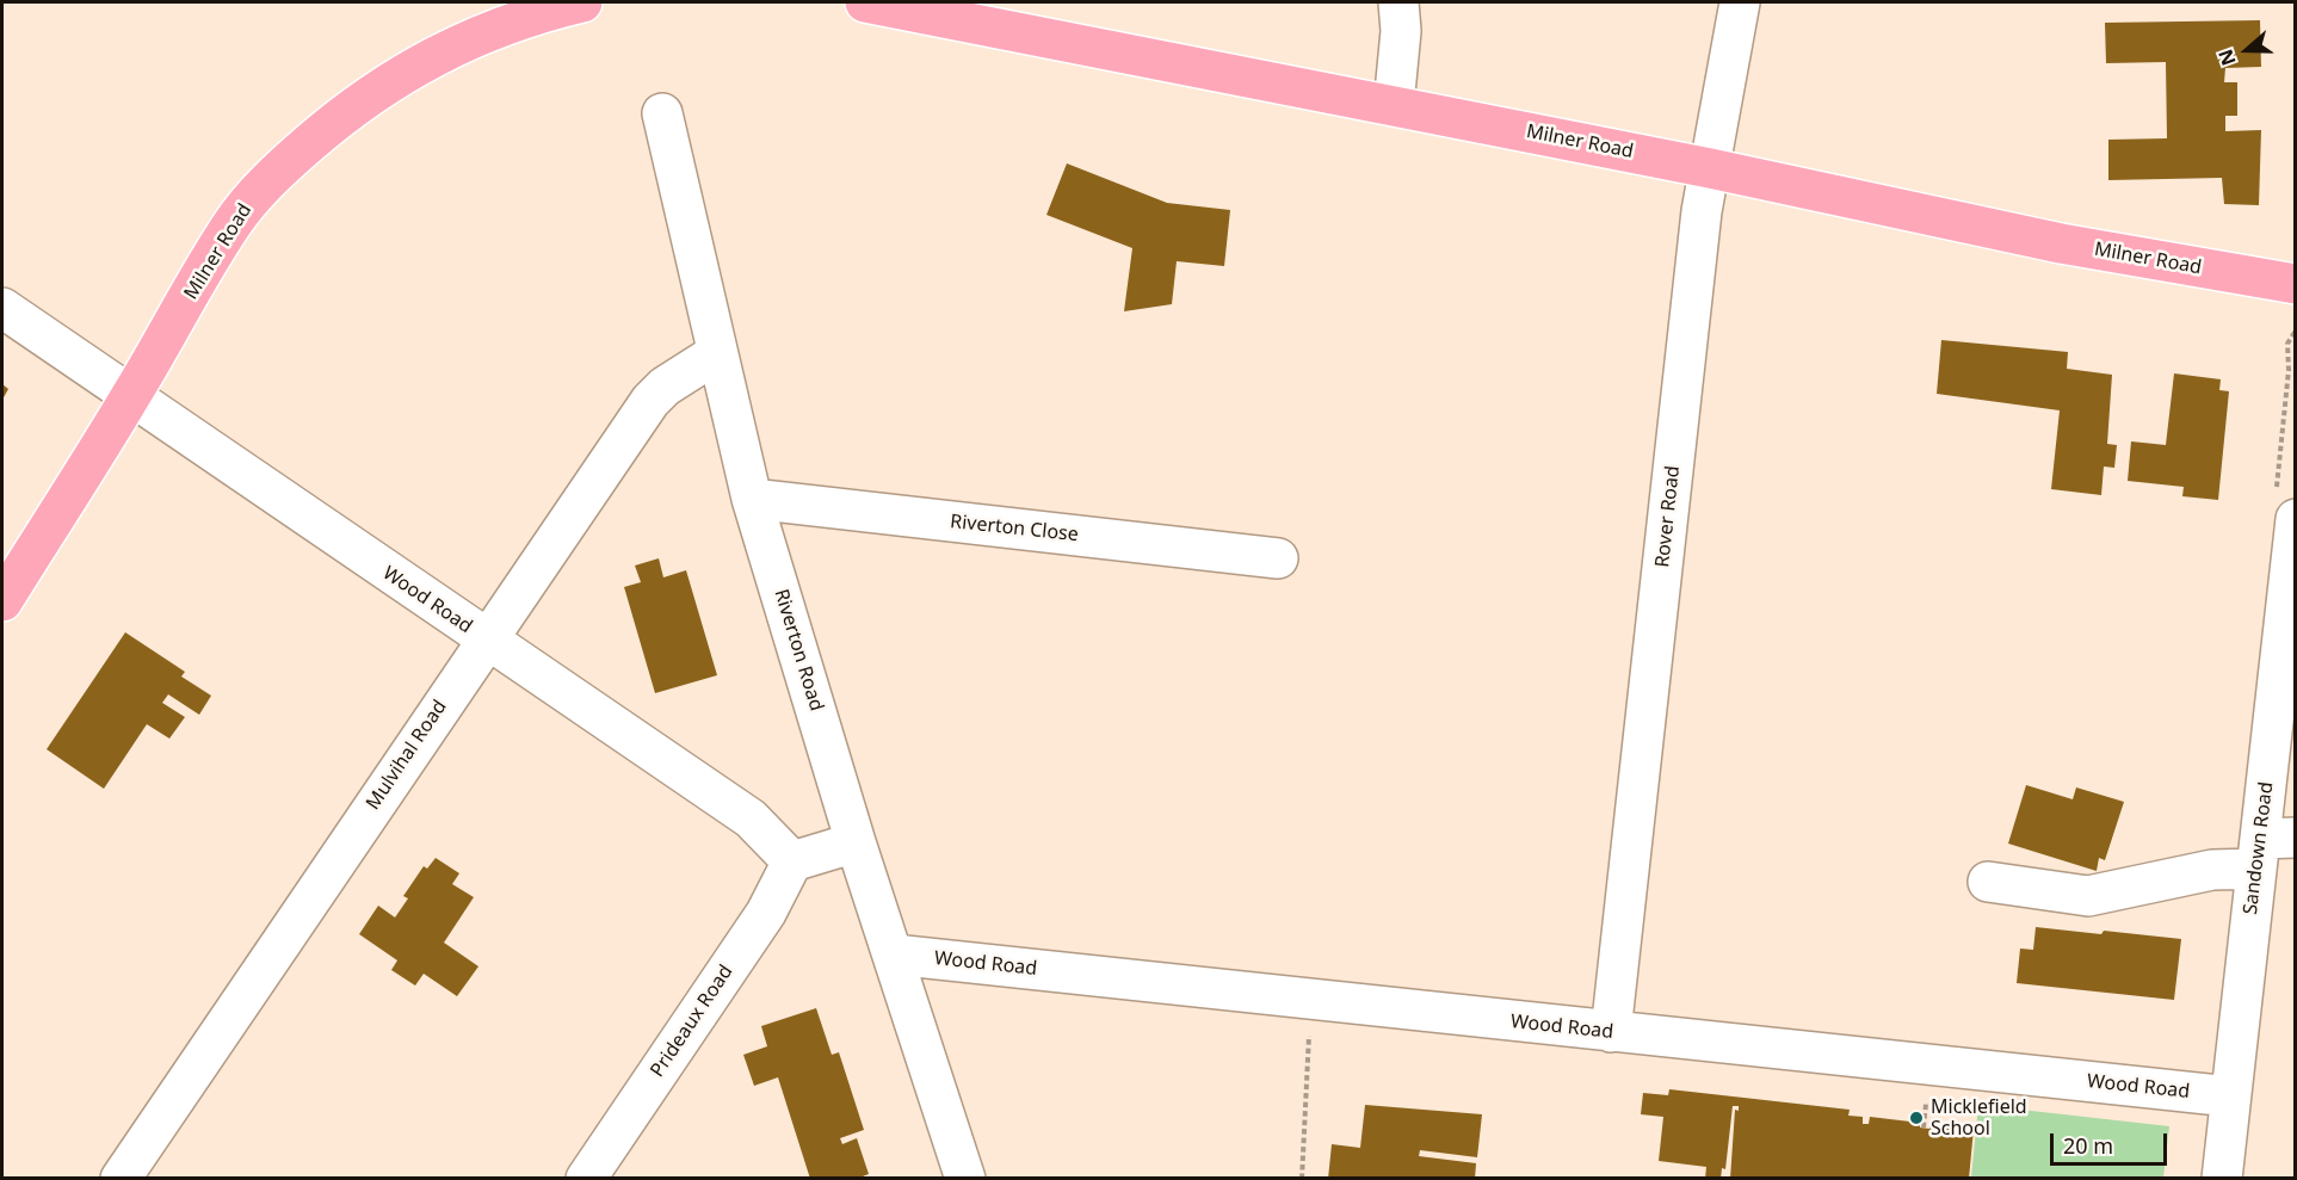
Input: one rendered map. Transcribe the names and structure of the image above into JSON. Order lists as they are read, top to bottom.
{
  "streets": {
    "main road": ["Milner Road"],
    "street": [
      "Rover Road",
      "Riverton Close",
      "Wood Road",
      "Riverton Road",
      "Mulvihal Road",
      "Sandown Road",
      "Prideaux Road"
    ]
  },
  "crossings": [
    ["Milner Road", "Rover Road"],
    ["Milner Road", "Wood Road"],
    ["Rover Road", "Wood Road"],
    ["Riverton Close", "Riverton Road"],
    ["Wood Road", "Riverton Road"],
    ["Wood Road", "Mulvihal Road"],
    ["Wood Road", "Sandown Road"],
    ["Wood Road", "Prideaux Road"],
    ["Riverton Road", "Mulvihal Road"]
  ],
  "places": ["Micklefield School"],
  "scale_bar": "20 m",
  "north": "left"
}
